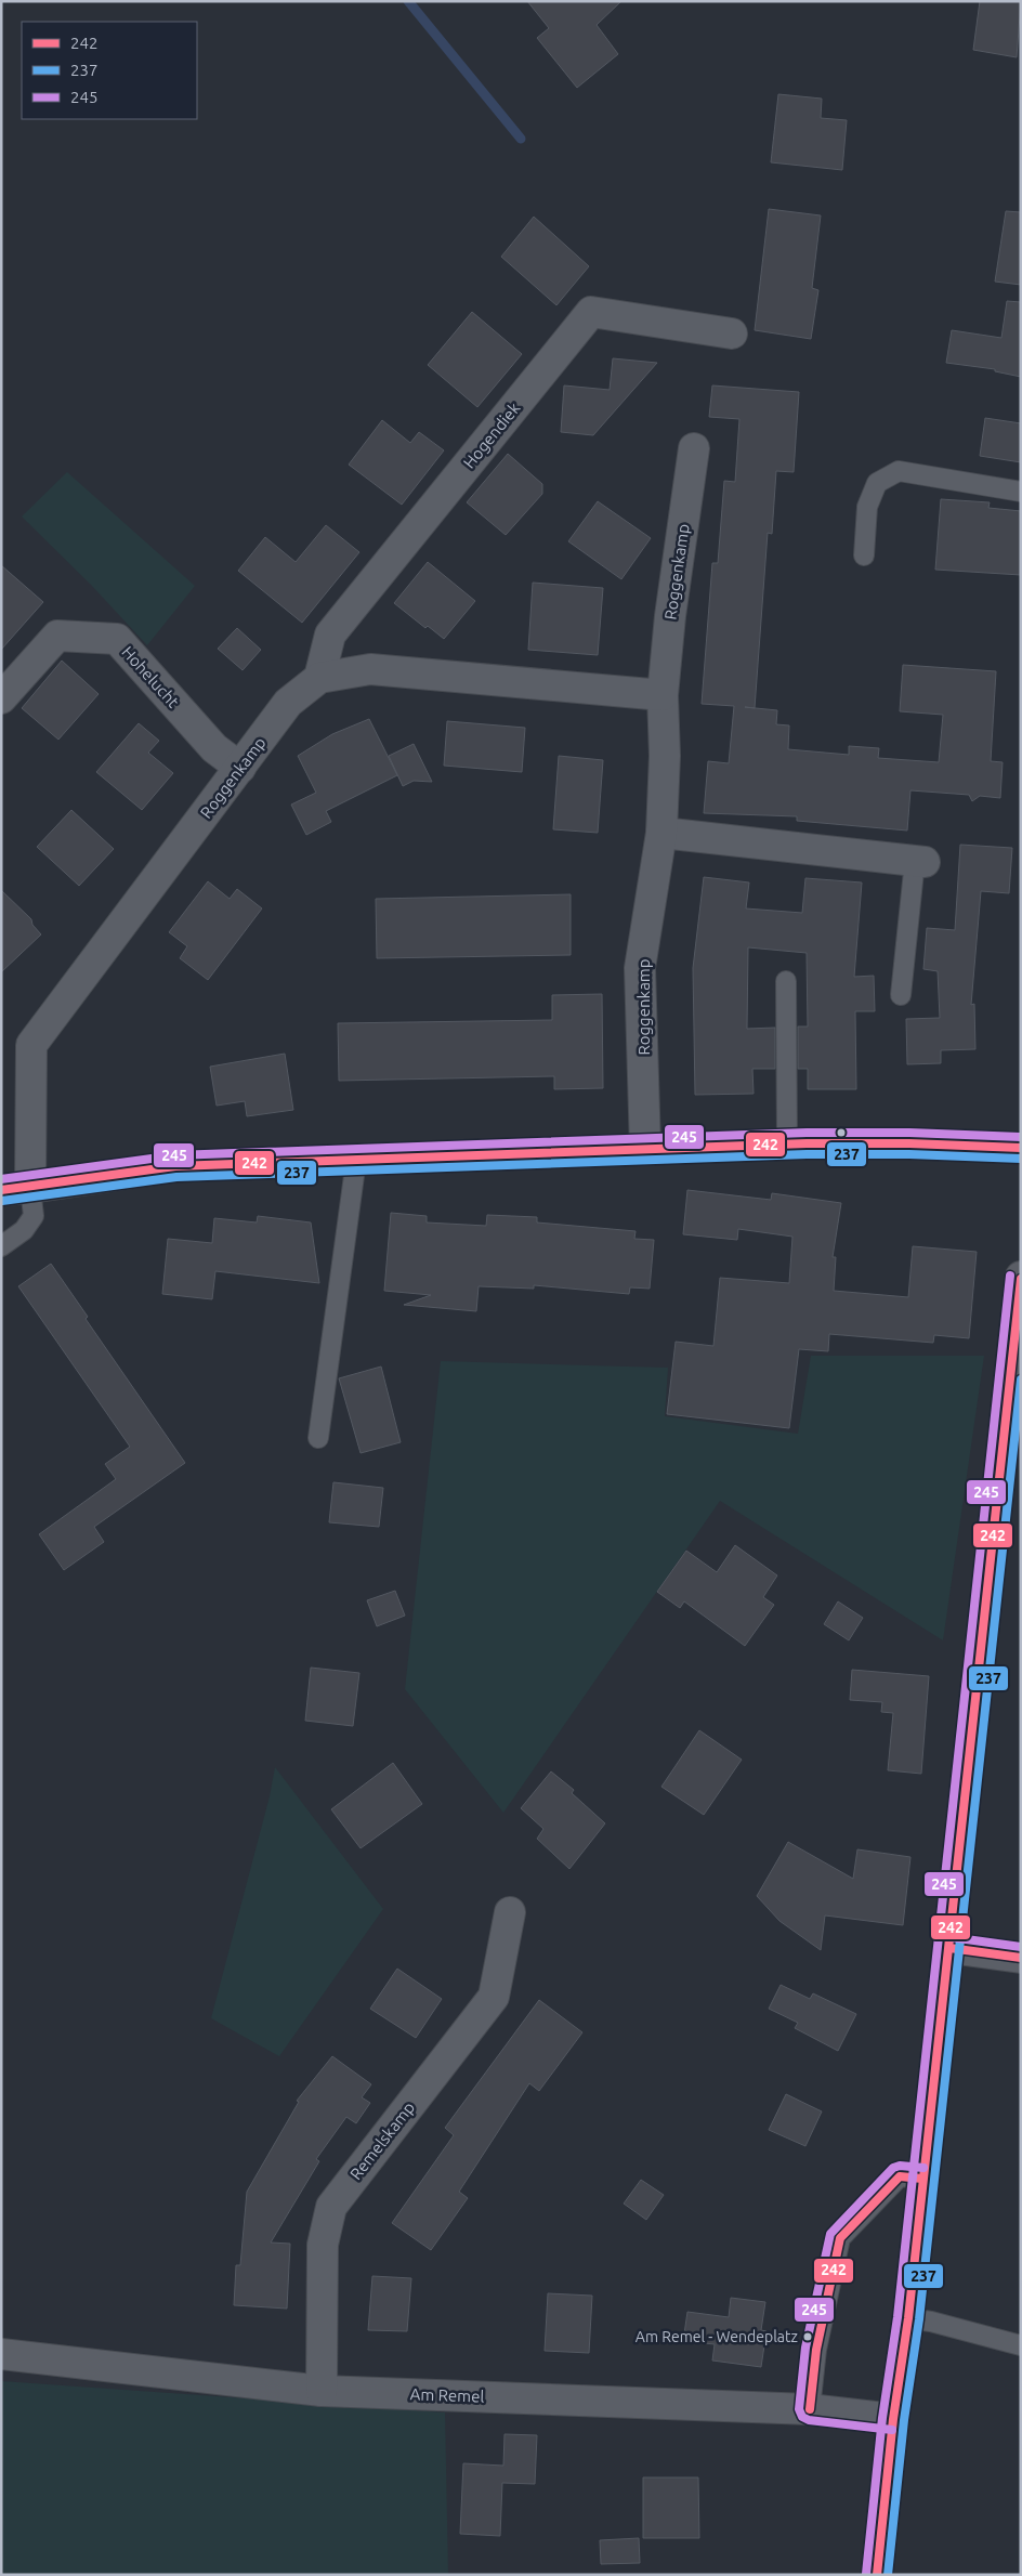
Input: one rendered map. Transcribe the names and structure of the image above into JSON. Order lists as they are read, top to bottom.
{
  "streets": {
    "street": [
      "Hogendiek",
      "Roggenkamp",
      "Hohelucht",
      "Remelskamp",
      "Am Remel"
    ]
  },
  "crossings": [
    ["Hogendiek", "Roggenkamp"],
    ["Roggenkamp", "Hohelucht"],
    ["Remelskamp", "Am Remel"]
  ],
  "places": ["Am Remel - Wendeplatz"],
  "lines": ["transit line 245", "transit line 242", "transit line 237"],
  "legend": ["242", "237", "245"]
}
